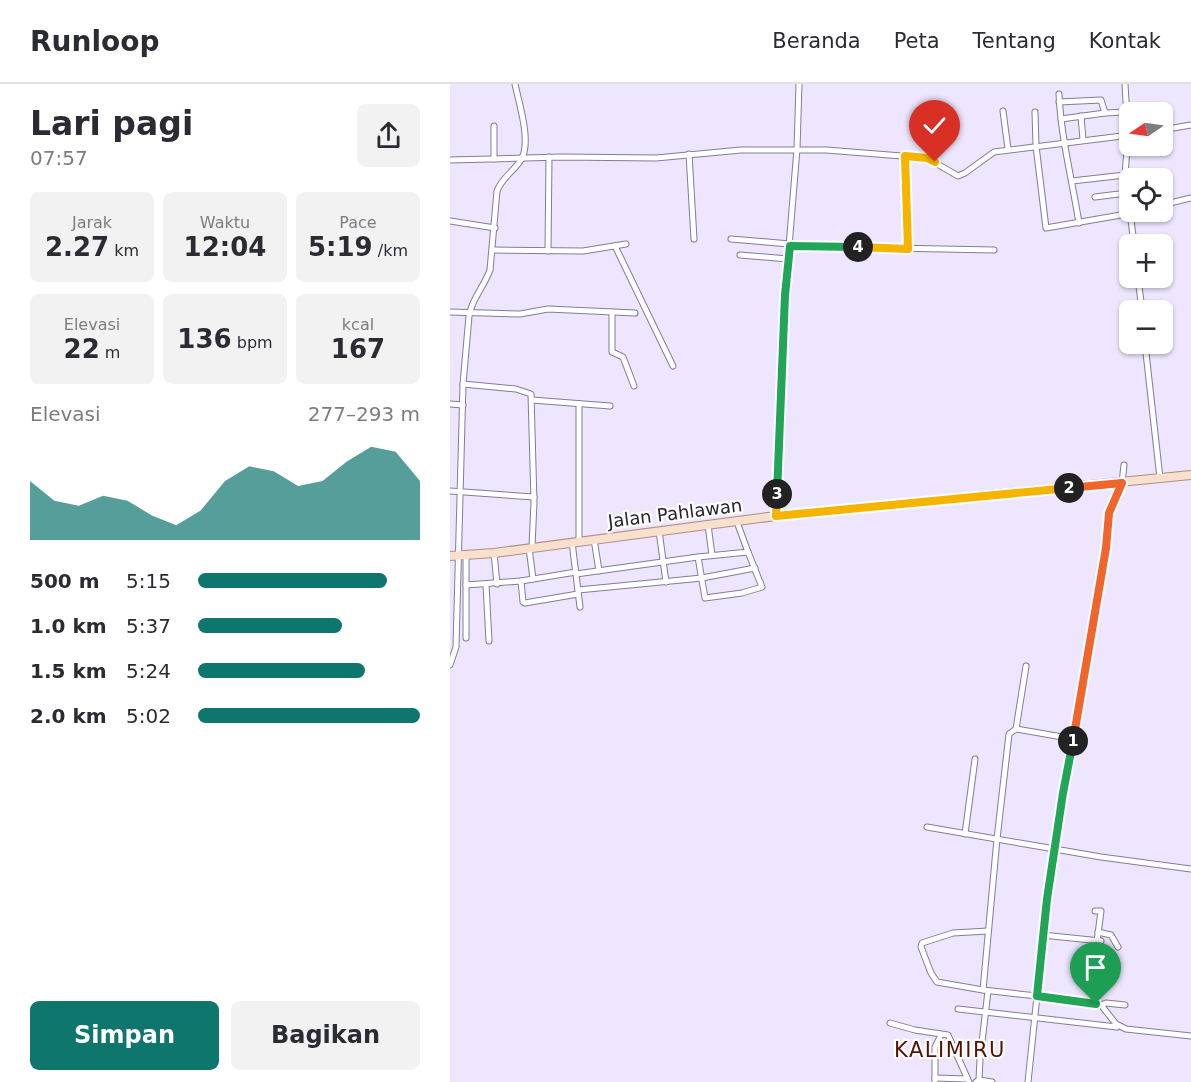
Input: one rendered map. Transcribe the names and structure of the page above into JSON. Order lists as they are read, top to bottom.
{
  "streets": {
    "main road": ["Jalan Pahlawan"]
  },
  "districts": ["KALIMIRU"],
  "north": "left",
  "page": {
    "header": "Runloop",
    "nav": [
      "Beranda",
      "Peta",
      "Tentang",
      "Kontak"
    ],
    "heading": ["Lari pagi", "07:57"],
    "map_buttons": ["+", "−"],
    "stats": [
      ["Jarak", "2.27 km"],
      ["Waktu", "12:04"],
      ["Pace", "5:19 /km"],
      ["Elevasi", "22 m"],
      ["136 bpm"],
      ["kcal", "167"]
    ],
    "pins": [
      "4",
      "2",
      "3",
      "1"
    ],
    "chart": ["Elevasi", "277–293 m"],
    "list": [
      {
        "name": "500 m",
        "note": "5:15"
      },
      {
        "name": "1.0 km",
        "note": "5:37"
      },
      {
        "name": "1.5 km",
        "note": "5:24"
      },
      {
        "name": "2.0 km",
        "note": "5:02"
      }
    ],
    "buttons": ["Simpan", "Bagikan"]
  }
}
